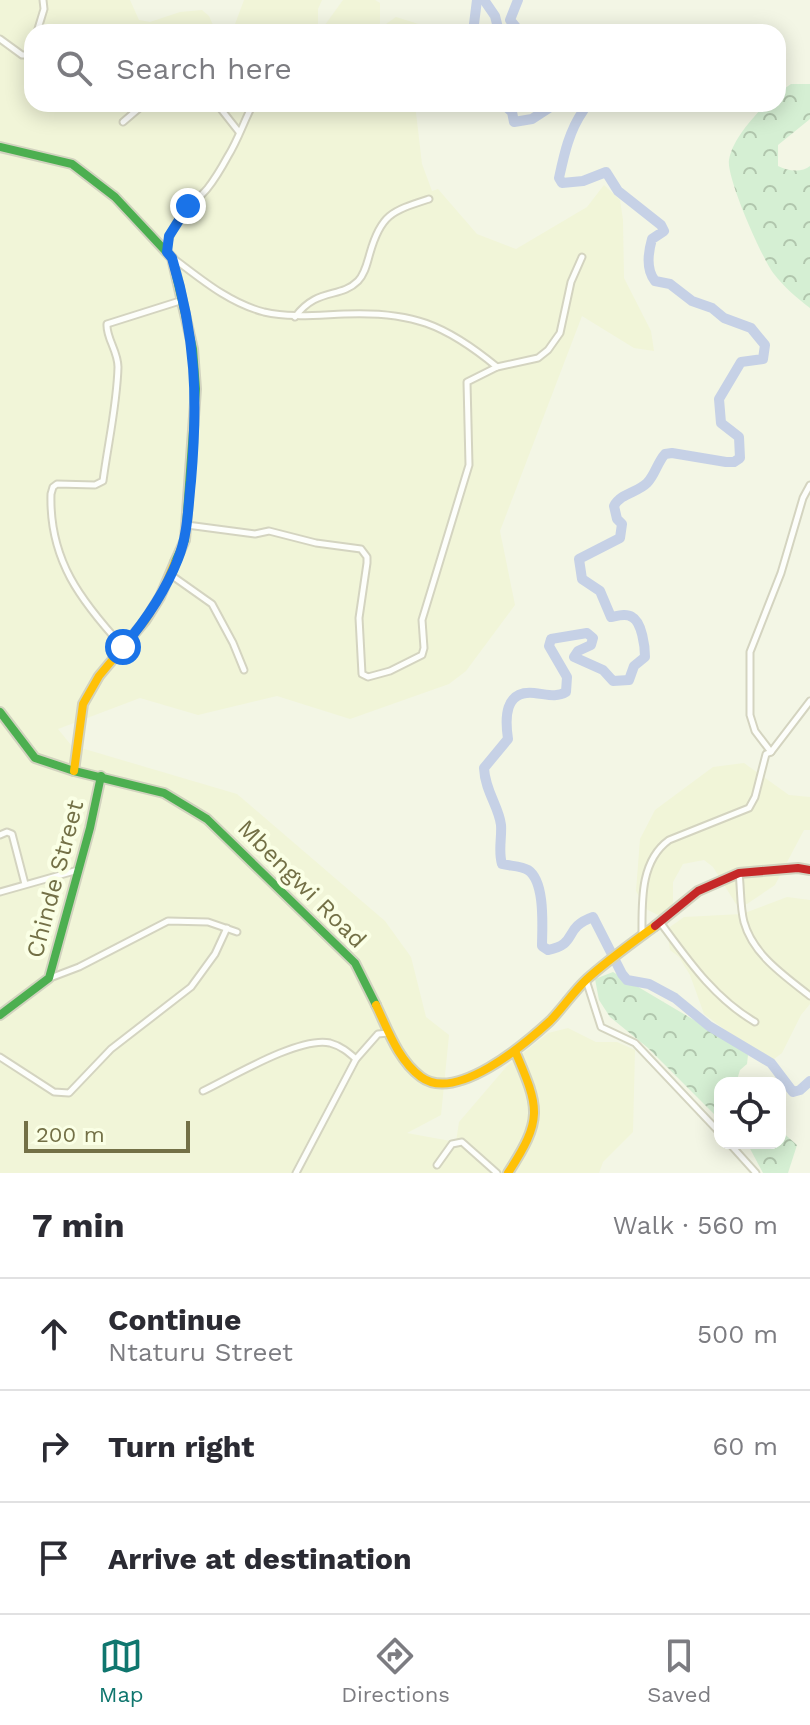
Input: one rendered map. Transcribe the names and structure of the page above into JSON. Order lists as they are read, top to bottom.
{
  "streets": {
    "street": ["Chinde Street", "Mbengwi Road"]
  },
  "crossings": [
    ["Chinde Street", "Mbengwi Road"]
  ],
  "scale_bar": "200 m",
  "page": {
    "search": "Search here",
    "scale": "200 m",
    "heading": ["7 min", "Walk · 560 m"],
    "list": [
      ["Continue", "Ntaturu Street", "500 m"],
      ["Turn right", "60 m"],
      "Arrive at destination"
    ],
    "nav": ["Map", "Directions", "Saved"]
  }
}
